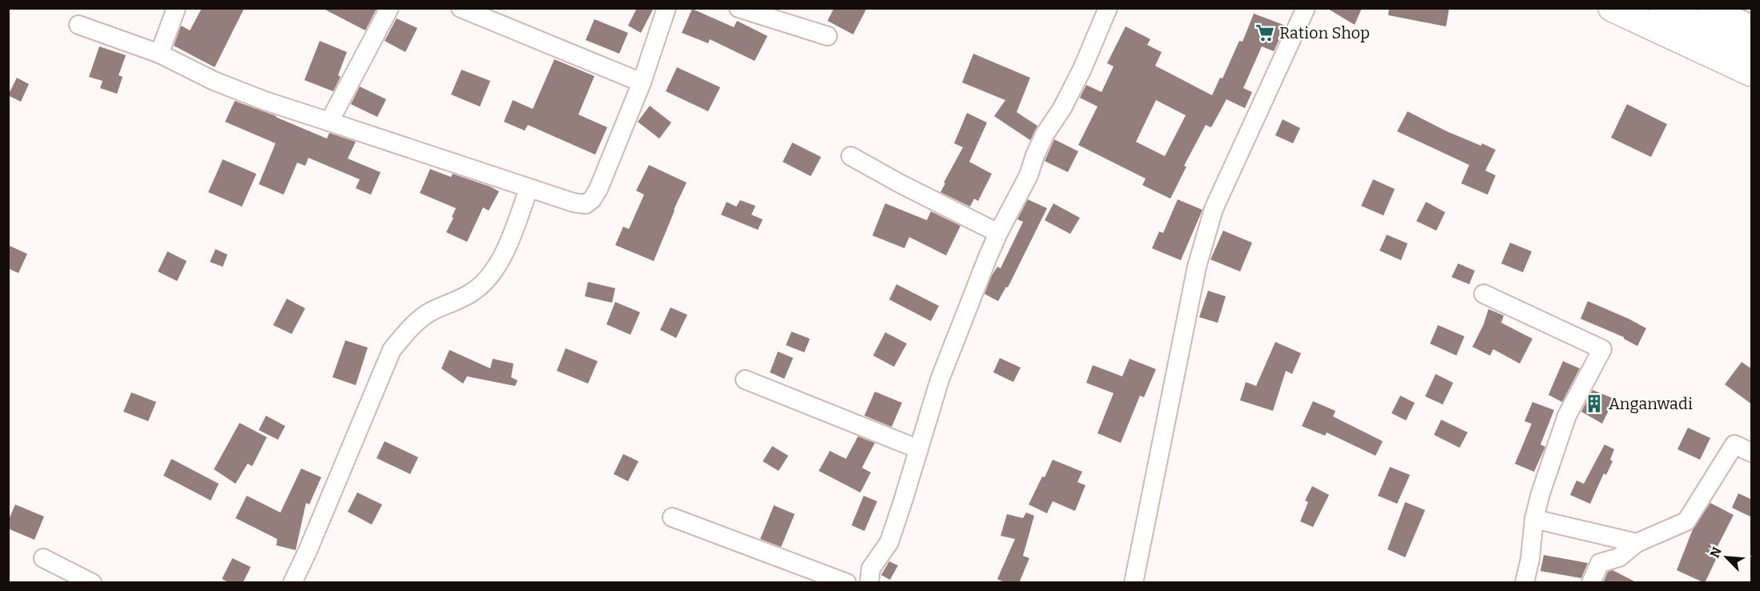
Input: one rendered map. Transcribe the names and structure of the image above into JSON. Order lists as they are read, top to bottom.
{
  "places": {
    "supermarket": ["Ration Shop"],
    "building": ["Anganwadi"]
  },
  "north": "top left"
}
